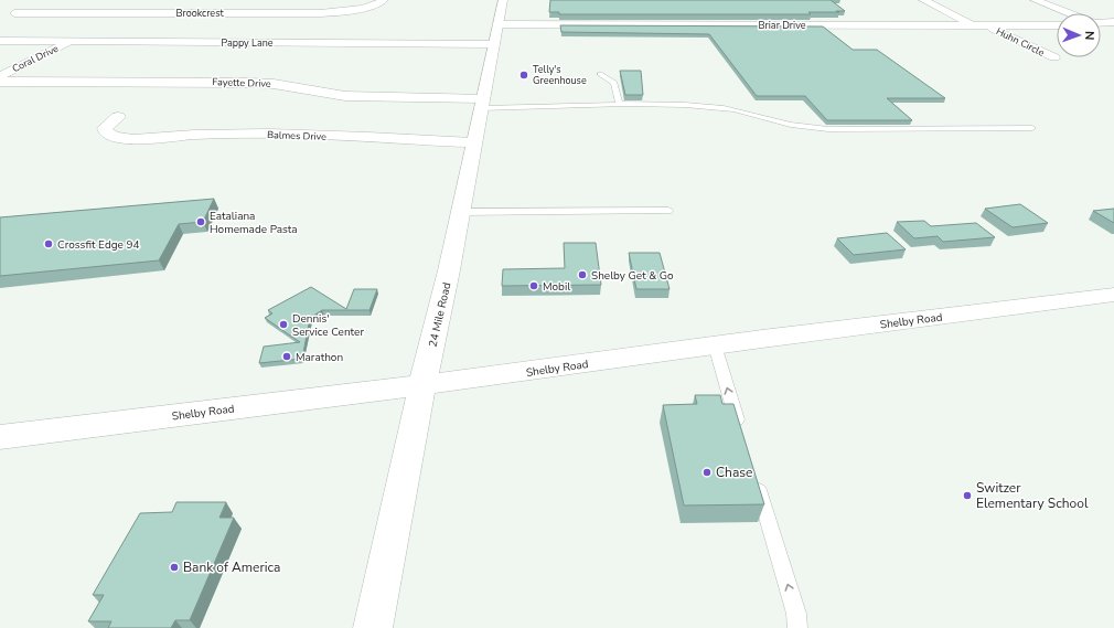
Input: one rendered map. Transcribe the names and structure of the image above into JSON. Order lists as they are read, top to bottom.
{
  "streets": {
    "street": [
      "Brookcrest",
      "Briar Drive",
      "Huhn Circle",
      "Pappy Lane",
      "Coral Drive",
      "Fayette Drive",
      "Balmes Drive",
      "24 Mile Road",
      "Shelby Road"
    ]
  },
  "crossings": [
    ["Briar Drive", "Huhn Circle"],
    ["Briar Drive", "24 Mile Road"],
    ["Pappy Lane", "Coral Drive"],
    ["Pappy Lane", "24 Mile Road"],
    ["Fayette Drive", "24 Mile Road"],
    ["Balmes Drive", "24 Mile Road"],
    ["24 Mile Road", "Shelby Road"]
  ],
  "places": [
    "Telly's Greenhouse",
    "Eataliana Homemade Pasta",
    "Crossfit Edge 94",
    "Shelby Get & Go",
    "Mobil",
    "Dennis' Service Center",
    "Marathon",
    "Chase",
    "Switzer Elementary School",
    "Bank of America"
  ],
  "north": "right"
}
